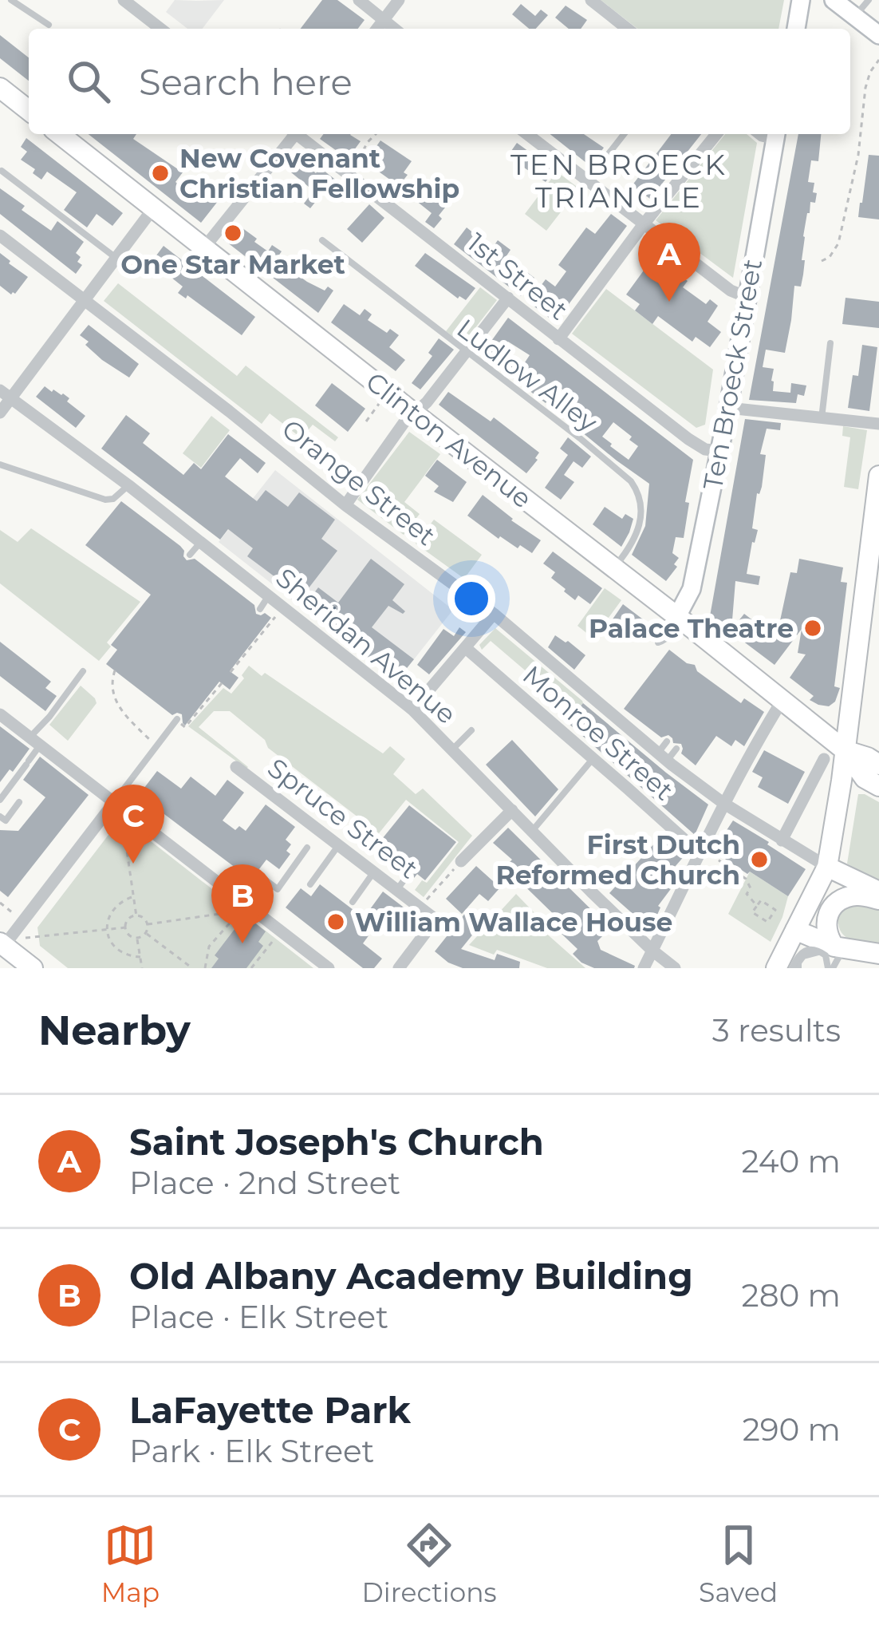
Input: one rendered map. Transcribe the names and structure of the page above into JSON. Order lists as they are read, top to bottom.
{
  "streets": {
    "main road": ["Clinton Avenue"],
    "street": [
      "1st Street",
      "Ten Broeck Street",
      "Orange Street",
      "Sheridan Avenue",
      "Monroe Street",
      "Spruce Street"
    ],
    "lane": ["Ludlow Alley"]
  },
  "crossings": [
    ["1st Street", "Ten Broeck Street"],
    ["Ten Broeck Street", "Clinton Avenue"],
    ["Ludlow Alley", "Clinton Avenue"]
  ],
  "districts": ["TEN BROECK TRIANGLE"],
  "places": [
    "New Covenant Christian Fellowship",
    "One Star Market",
    "Palace Theatre",
    "First Dutch Reformed Church",
    "William Wallace House"
  ],
  "page": {
    "search": "Search here",
    "pins": ["A", "C", "B"],
    "heading": ["Nearby", "3 results"],
    "list": [
      {
        "mark": "A",
        "name": "Saint Joseph's Church",
        "note": "Place · 2nd Street",
        "value": "240 m"
      },
      {
        "mark": "B",
        "name": "Old Albany Academy Building",
        "note": "Place · Elk Street",
        "value": "280 m"
      },
      {
        "mark": "C",
        "name": "LaFayette Park",
        "note": "Park · Elk Street",
        "value": "290 m"
      }
    ],
    "nav": ["Map", "Directions", "Saved"]
  }
}
